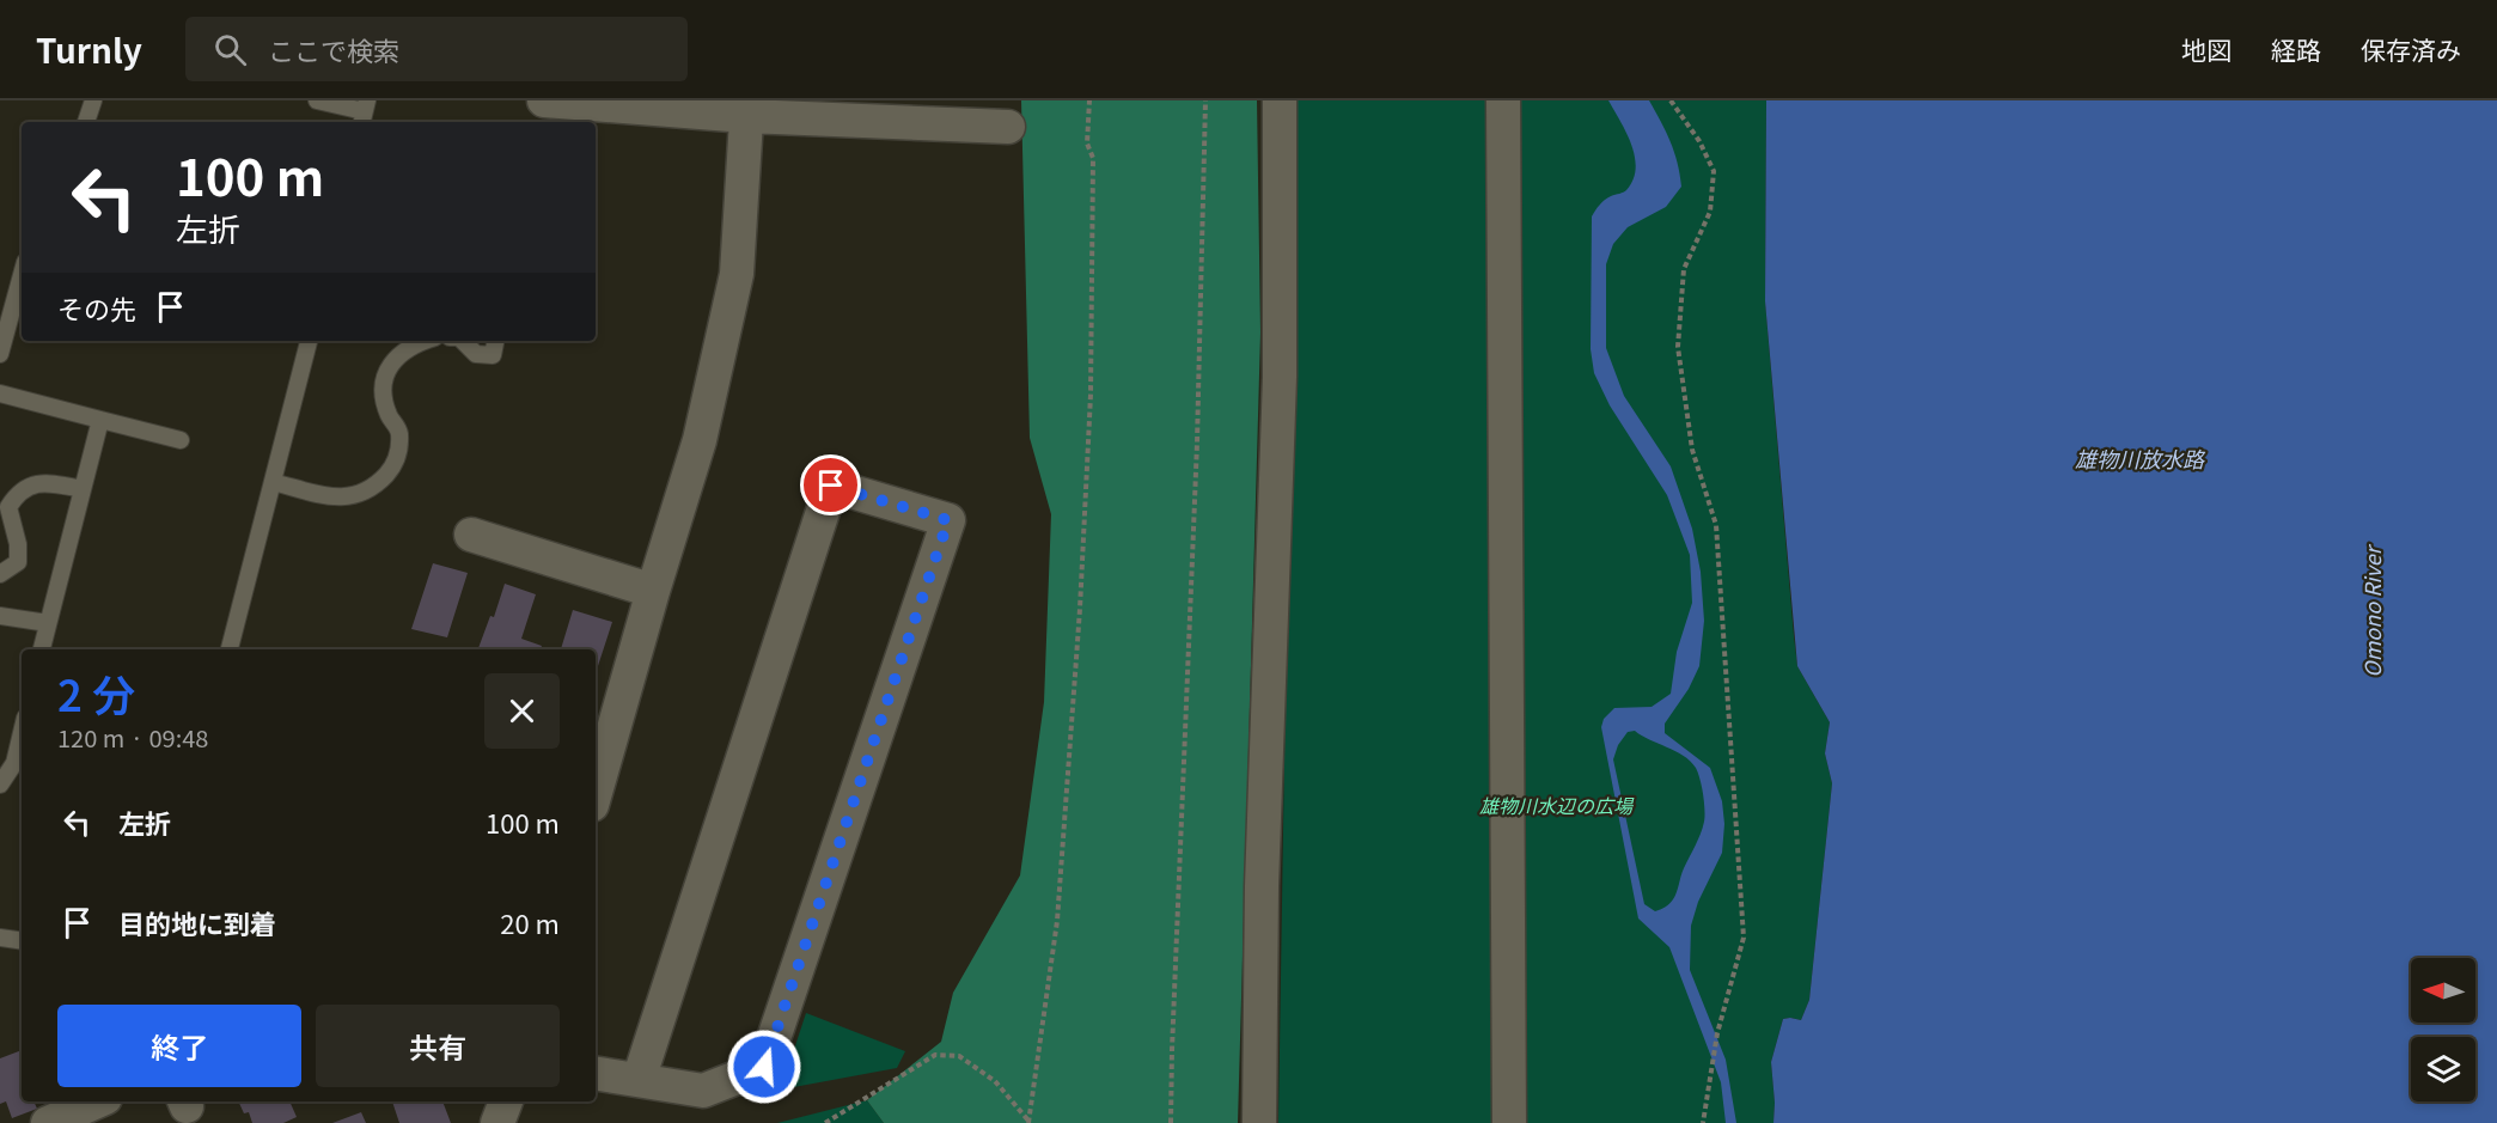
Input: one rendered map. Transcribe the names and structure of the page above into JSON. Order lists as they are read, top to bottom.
{
  "water": ["雄物川放水路", "Omono River"],
  "parks": ["雄物川水辺の広場"],
  "north": "left",
  "page": {
    "header": "Turnly",
    "search": "ここで検索",
    "nav": ["地図", "経路", "保存済み"],
    "turn": ["100 m", "左折"],
    "then": "その先",
    "heading": ["2 分", "120 m · 09:48"],
    "list": [
      {
        "name": "左折",
        "value": "100 m"
      },
      {
        "name": "目的地に到着",
        "value": "20 m"
      }
    ],
    "buttons": ["終了", "共有"]
  }
}
